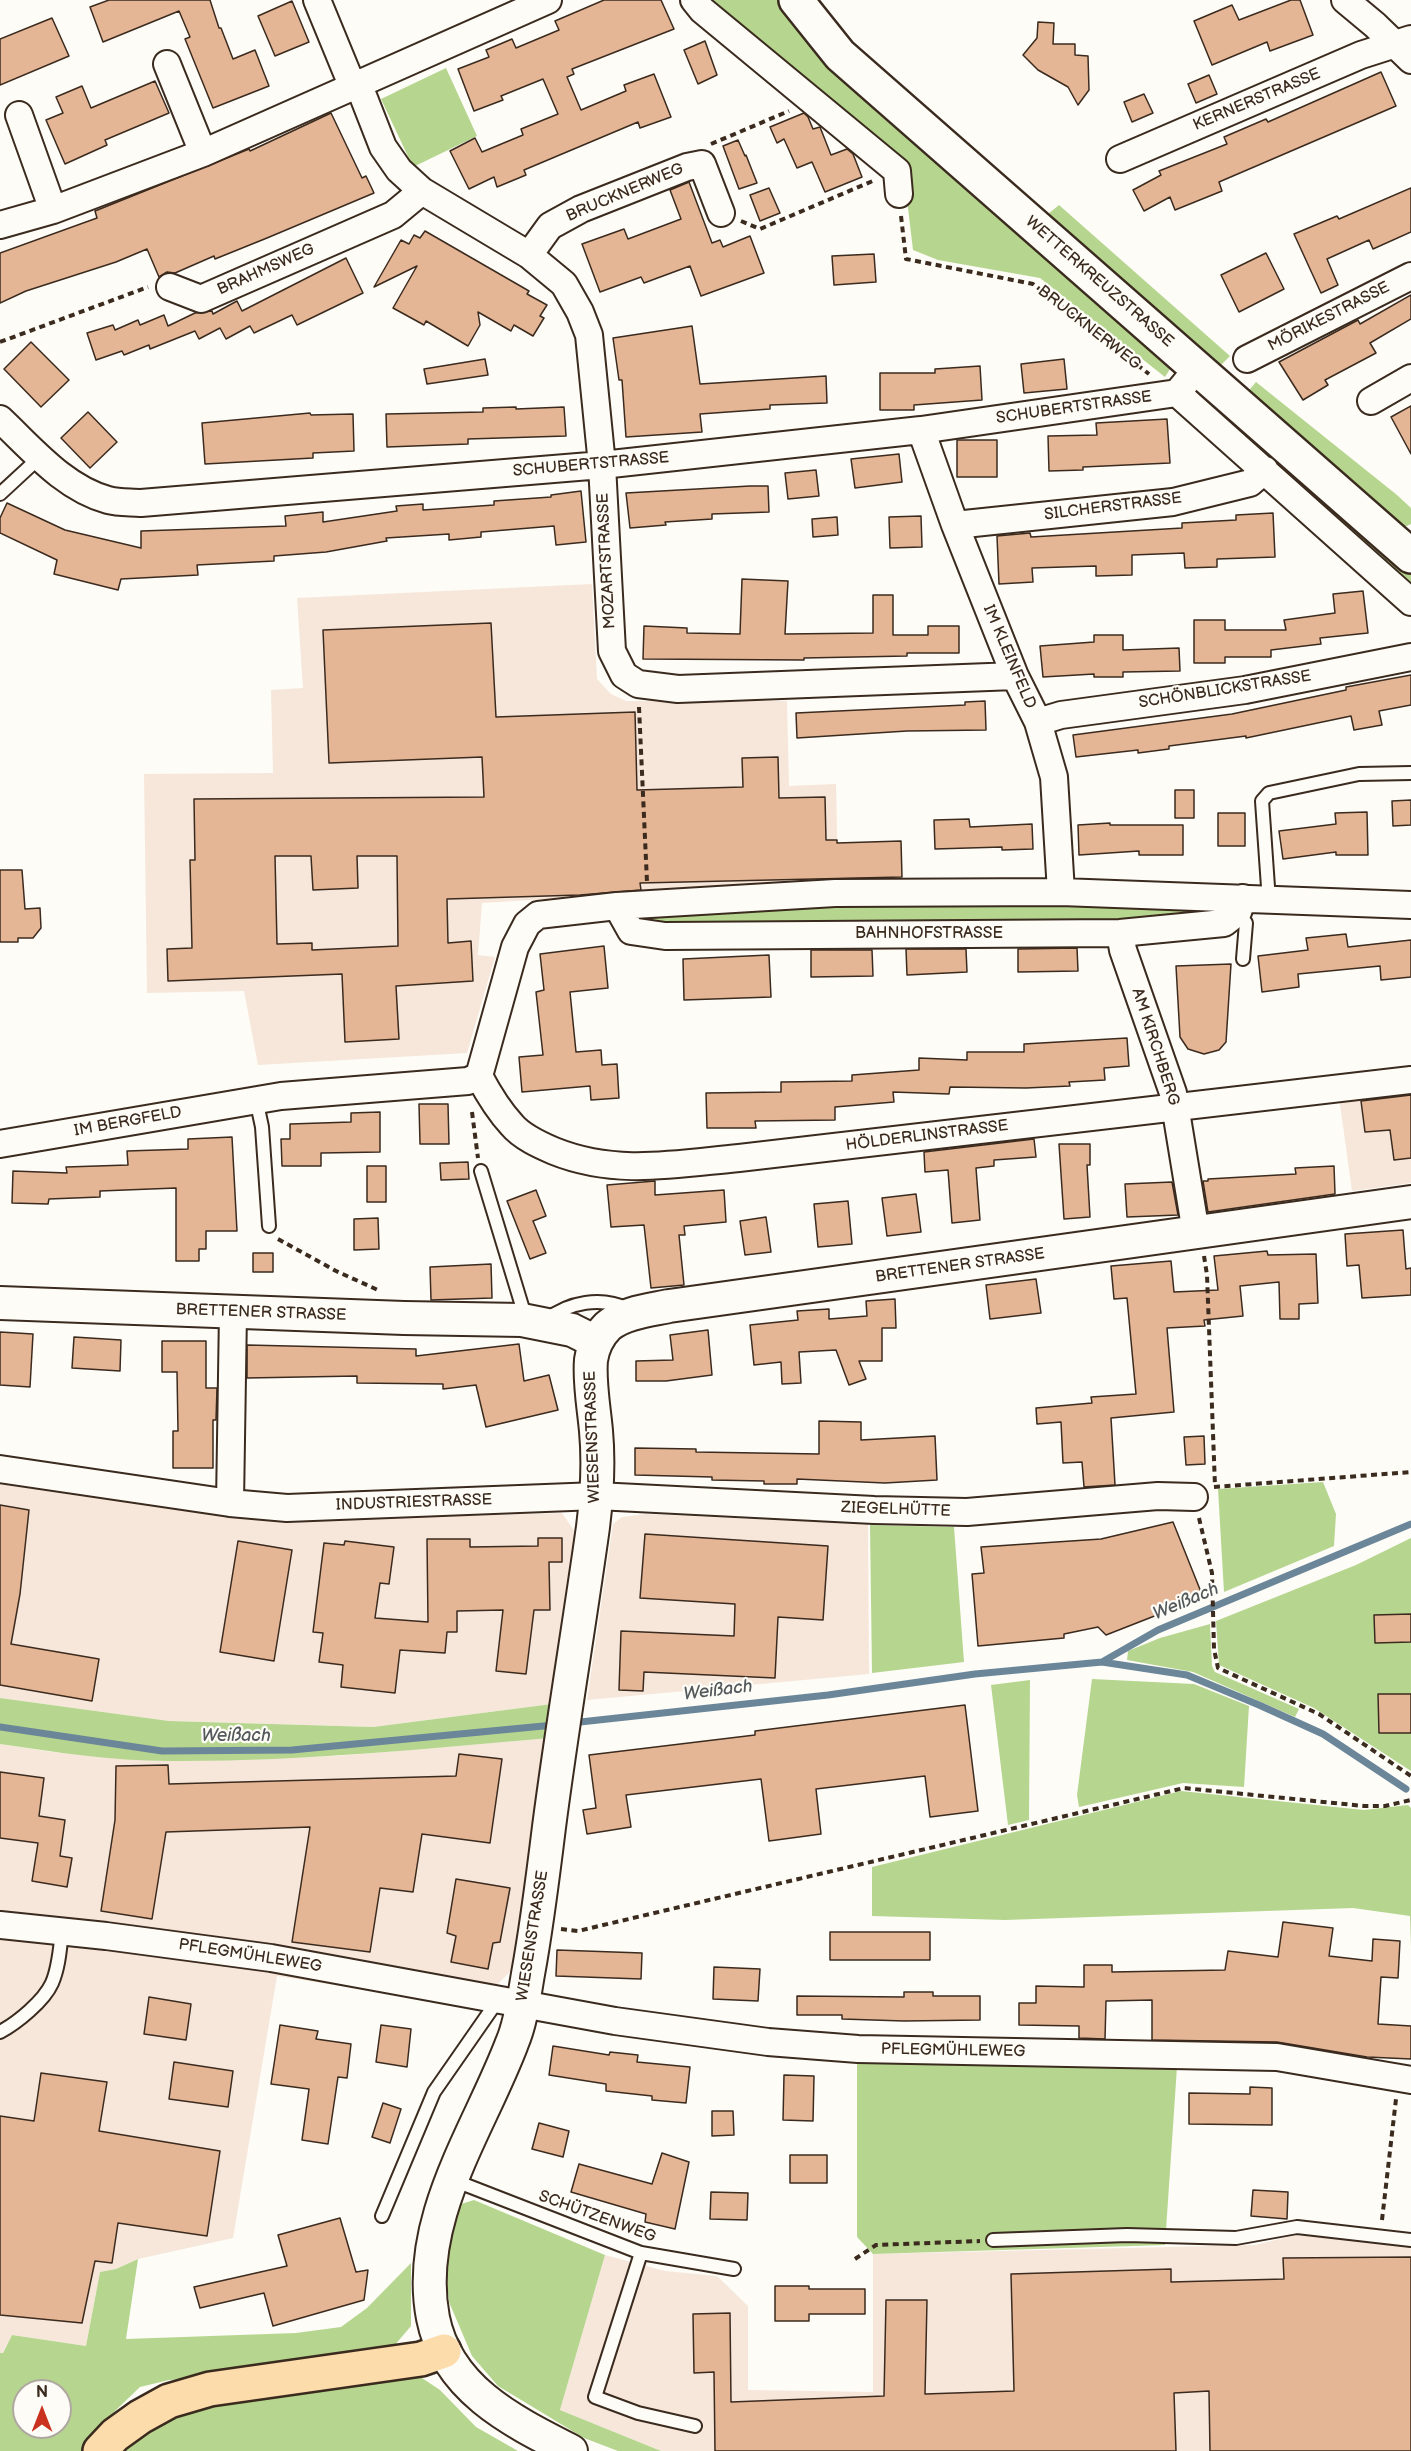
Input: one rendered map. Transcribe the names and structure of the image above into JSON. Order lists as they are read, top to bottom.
{
  "streets": {
    "main road": ["WETTERKREUZSTRASSE"],
    "street": [
      "KERNERSTRASSE",
      "BRUCKNERWEG",
      "BRAHMSWEG",
      "MÖRIKESTRASSE",
      "SCHUBERTSTRASSE",
      "SILCHERSTRASSE",
      "MOZARTSTRASSE",
      "IM KLEINFELD",
      "SCHÖNBLICKSTRASSE",
      "BAHNHOFSTRASSE",
      "AM KIRCHBERG",
      "IM BERGFELD",
      "HÖLDERLINSTRASSE",
      "BRETTENER STRASSE",
      "WIESENSTRASSE",
      "INDUSTRIESTRASSE",
      "ZIEGELHÜTTE",
      "PFLEGMÜHLEWEG"
    ],
    "lane": ["SCHÜTZENWEG"]
  },
  "crossings": [
    ["BRUCKNERWEG", "WETTERKREUZSTRASSE"],
    ["BRUCKNERWEG", "SCHUBERTSTRASSE"],
    ["BRUCKNERWEG", "MOZARTSTRASSE"],
    ["BRAHMSWEG", "MOZARTSTRASSE"],
    ["WETTERKREUZSTRASSE", "SCHUBERTSTRASSE"],
    ["SCHUBERTSTRASSE", "MOZARTSTRASSE"],
    ["SCHUBERTSTRASSE", "IM KLEINFELD"],
    ["SILCHERSTRASSE", "IM KLEINFELD"],
    ["IM KLEINFELD", "SCHÖNBLICKSTRASSE"],
    ["IM KLEINFELD", "BAHNHOFSTRASSE"],
    ["BAHNHOFSTRASSE", "AM KIRCHBERG"],
    ["BAHNHOFSTRASSE", "IM BERGFELD"],
    ["BAHNHOFSTRASSE", "HÖLDERLINSTRASSE"],
    ["AM KIRCHBERG", "HÖLDERLINSTRASSE"],
    ["AM KIRCHBERG", "BRETTENER STRASSE"],
    ["IM BERGFELD", "HÖLDERLINSTRASSE"],
    ["BRETTENER STRASSE", "WIESENSTRASSE"],
    ["WIESENSTRASSE", "INDUSTRIESTRASSE"],
    ["WIESENSTRASSE", "ZIEGELHÜTTE"],
    ["WIESENSTRASSE", "PFLEGMÜHLEWEG"],
    ["WIESENSTRASSE", "SCHÜTZENWEG"],
    ["INDUSTRIESTRASSE", "ZIEGELHÜTTE"]
  ],
  "water": ["Weißach"],
  "north": "top"
}
